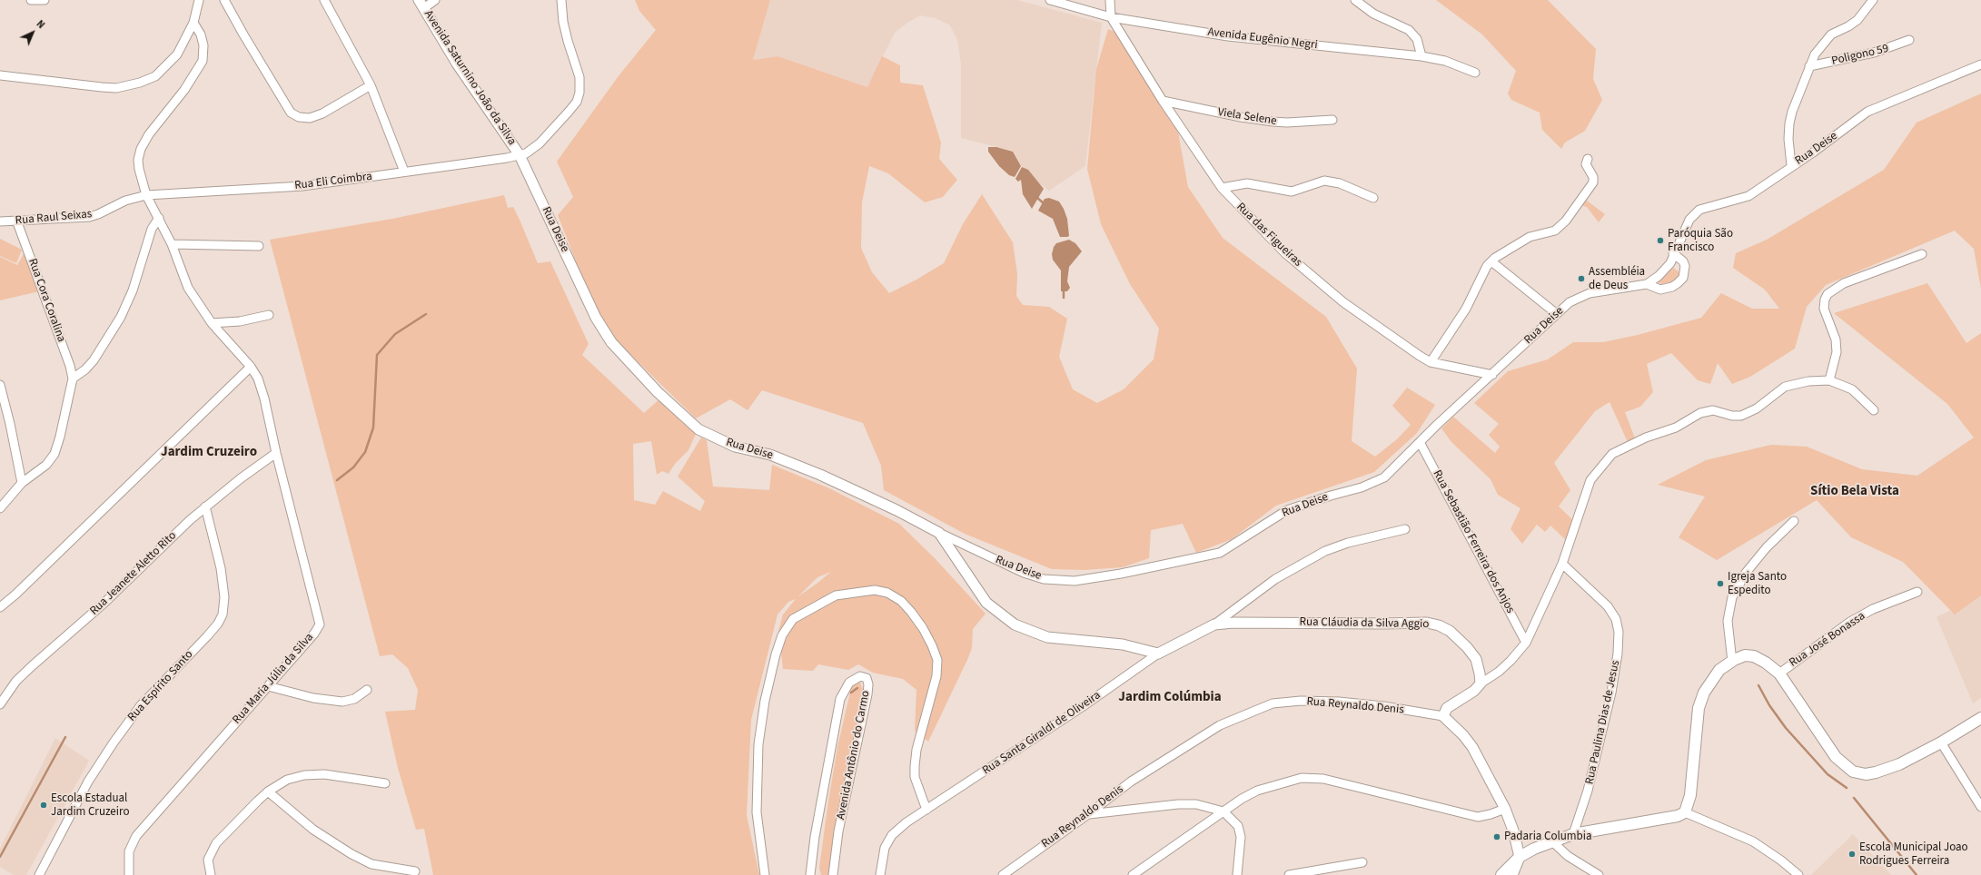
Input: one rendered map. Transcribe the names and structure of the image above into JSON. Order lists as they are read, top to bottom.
{
  "streets": {
    "street": [
      "Avenida Eugênio Negri",
      "Poligono 59",
      "Avenida Saturnino João da Silva",
      "Viela Selene",
      "Rua Deise",
      "Rua Eli Coimbra",
      "Rua Raul Seixas",
      "Rua das Figueiras",
      "Rua Cora Coralina",
      "Rua Sebastião Ferreira dos Anjos",
      "Rua Jeanete Aletto Rito",
      "Rua Cláudia da Silva Aggio",
      "Rua José Bonassa",
      "Rua Maria Júlia da Silva",
      "Rua Espírito Santo",
      "Rua Reynaldo Denis",
      "Rua Paulina Dias de Jesus",
      "Rua Santa Giraldi de Oliveira",
      "Avenida Antônio do Carmo"
    ]
  },
  "crossings": [
    ["Avenida Eugênio Negri", "Rua das Figueiras"],
    ["Avenida Saturnino João da Silva", "Rua Deise"],
    ["Avenida Saturnino João da Silva", "Rua Eli Coimbra"],
    ["Viela Selene", "Rua das Figueiras"],
    ["Rua Deise", "Rua Eli Coimbra"],
    ["Rua Deise", "Rua das Figueiras"],
    ["Rua Deise", "Rua Sebastião Ferreira dos Anjos"],
    ["Rua Eli Coimbra", "Rua Raul Seixas"],
    ["Rua Raul Seixas", "Rua Cora Coralina"],
    ["Rua Jeanete Aletto Rito", "Rua Maria Júlia da Silva"],
    ["Rua Jeanete Aletto Rito", "Rua Espírito Santo"],
    ["Rua Cláudia da Silva Aggio", "Rua Santa Giraldi de Oliveira"]
  ],
  "districts": ["Jardim Cruzeiro", "Sítio Bela Vista", "Jardim Colúmbia"],
  "places": [
    "Paróquia São Francisco",
    "Assembléia de Deus",
    "Igreja Santo Espedito",
    "Escola Estadual Jardim Cruzeiro",
    "Padaria Columbia",
    "Escola Municipal Joao Rodrigues Ferreira"
  ],
  "north": "top right"
}
